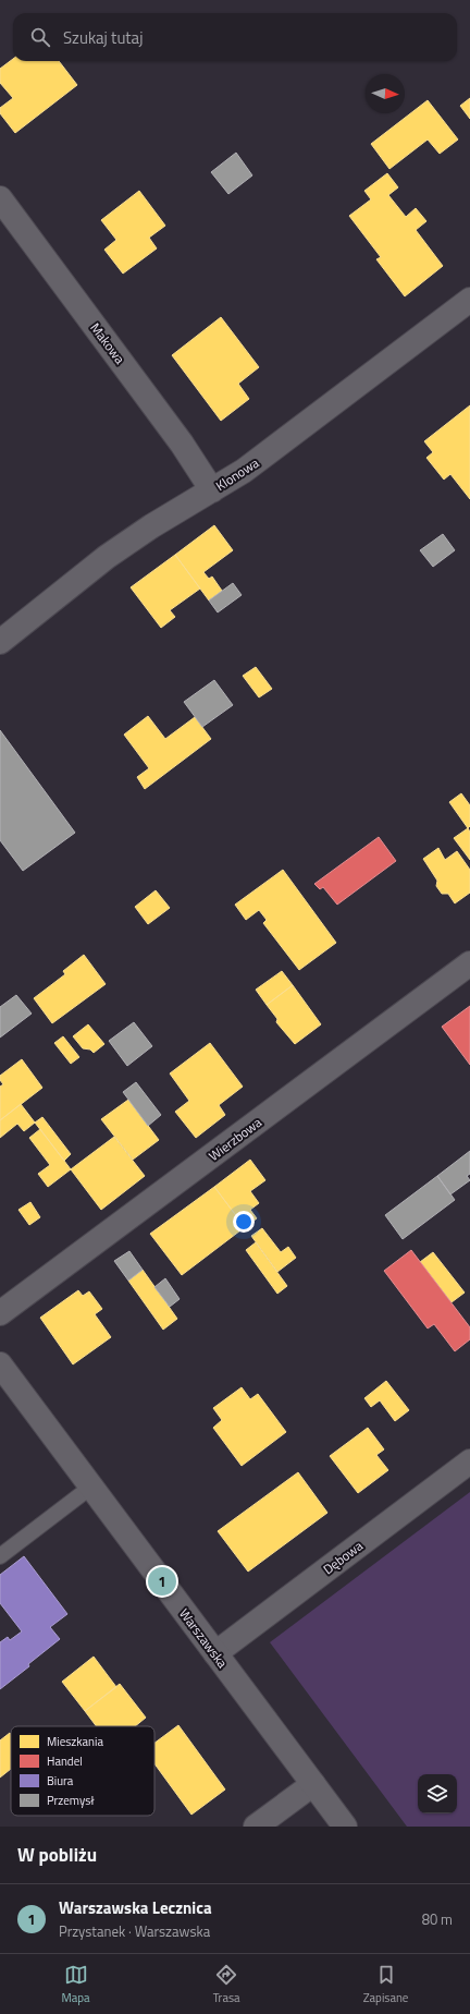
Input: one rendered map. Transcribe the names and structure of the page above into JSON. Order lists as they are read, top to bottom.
{
  "streets": {
    "street": [
      "Makowa",
      "Klonowa",
      "Wierzbowa",
      "Dębowa",
      "Warszawska"
    ]
  },
  "crossings": [
    ["Makowa", "Klonowa"],
    ["Dębowa", "Warszawska"]
  ],
  "legend": [
    "Mieszkania",
    "Handel",
    "Biura",
    "Przemysł"
  ],
  "north": "right",
  "page": {
    "search": "Szukaj tutaj",
    "pins": "1",
    "heading": "W pobliżu",
    "list": [
      {
        "mark": "1",
        "name": "Warszawska Lecznica",
        "note": "Przystanek · Warszawska",
        "value": "80 m"
      }
    ],
    "nav": ["Mapa", "Trasa", "Zapisane"]
  }
}
